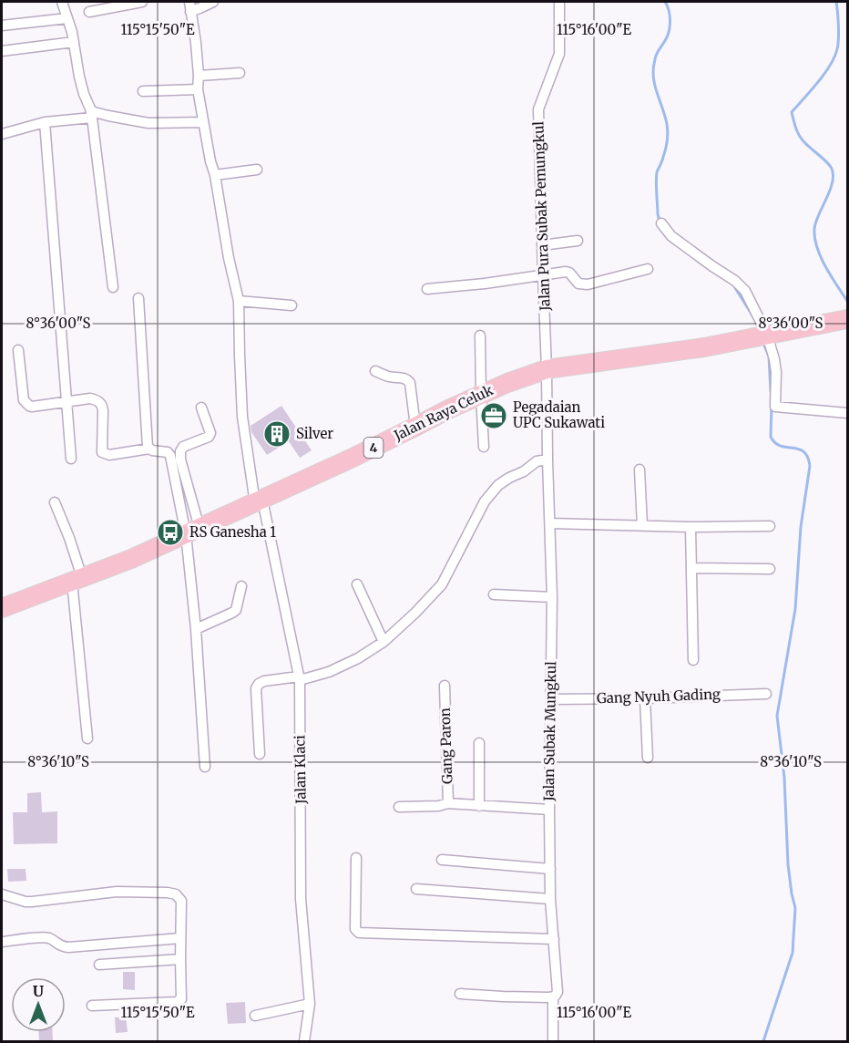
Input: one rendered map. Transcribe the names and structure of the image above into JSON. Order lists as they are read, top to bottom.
{
  "streets": {
    "highway": ["Jalan Raya Celuk", "4"],
    "street": [
      "Jalan Pura Subak Pemungkul",
      "Gang Nyuh Gading",
      "Jalan Subak Mungkul",
      "Gang Paron",
      "Jalan Klaci"
    ]
  },
  "crossings": [
    ["Jalan Pura Subak Pemungkul", "Jalan Raya Celuk"],
    ["Jalan Pura Subak Pemungkul", "Jalan Subak Mungkul"],
    ["Jalan Raya Celuk", "Jalan Subak Mungkul"],
    ["Jalan Raya Celuk", "Jalan Klaci"],
    ["Gang Nyuh Gading", "Jalan Subak Mungkul"],
    ["Jalan Subak Mungkul", "Gang Paron"]
  ],
  "places": {
    "office": ["Pegadaian UPC Sukawati"],
    "building": ["Silver"],
    "bus stop": ["RS Ganesha 1"]
  },
  "north": "top",
  "coordinates": [
    "115°15'50\"E",
    "115°16'00\"E",
    "8°36'00\"S",
    "8°36'10\"S"
  ]
}
